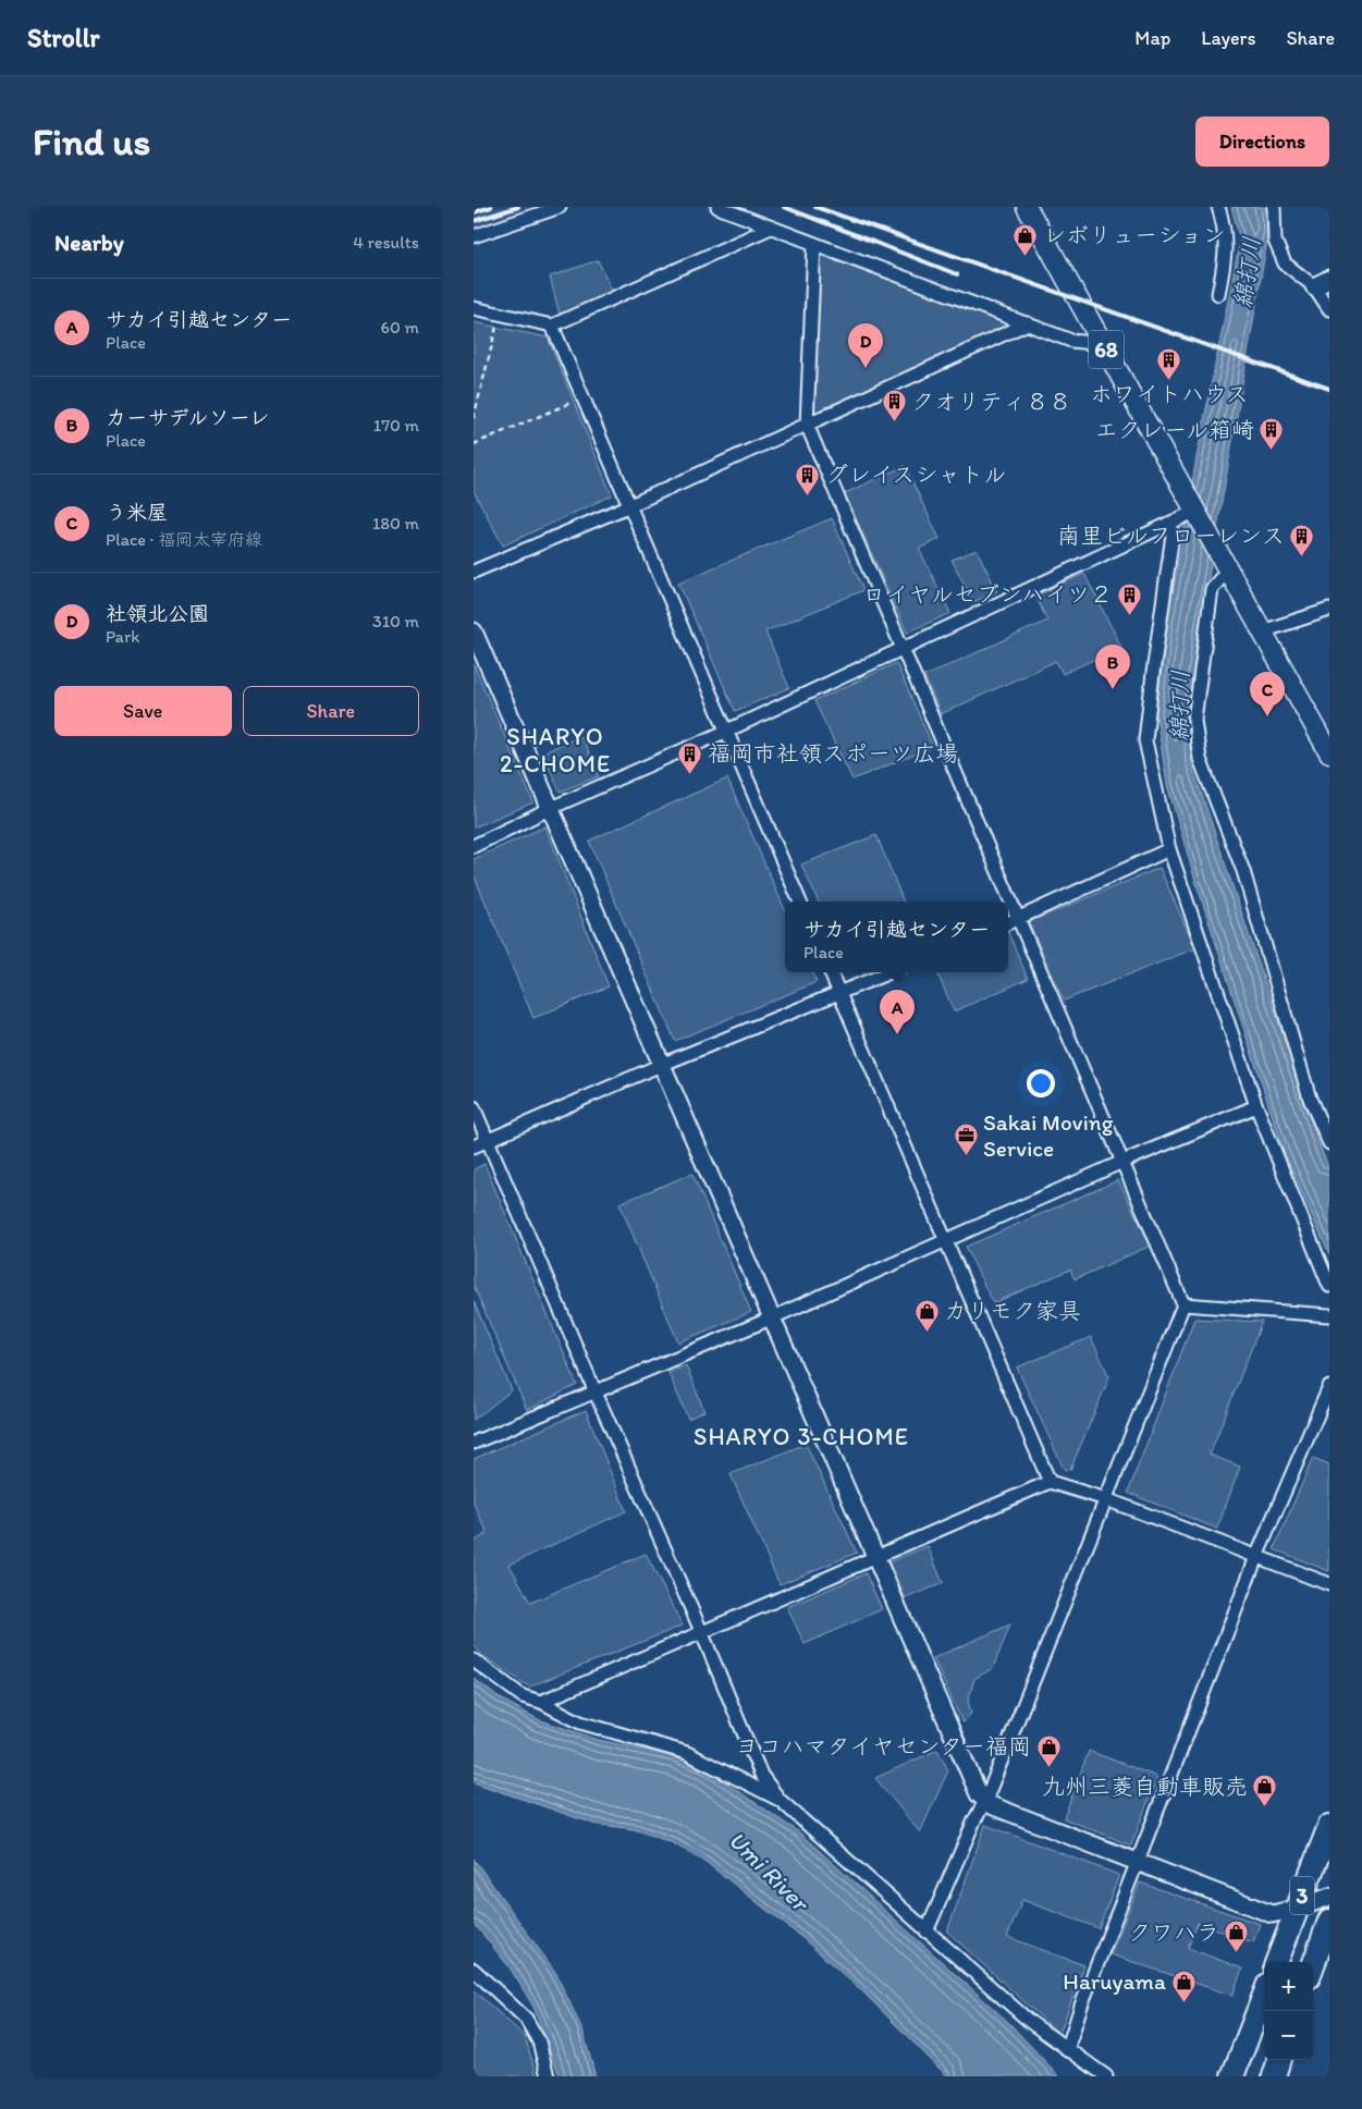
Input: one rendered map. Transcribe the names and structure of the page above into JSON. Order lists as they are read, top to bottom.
{
  "streets": {
    "highway": ["3"],
    "main road": ["68"]
  },
  "districts": ["SHARYO 2-CHOME", "SHARYO 3-CHOME"],
  "water": ["綿打川", "Umi River"],
  "places": {
    "shop": [
      "レボリューション",
      "カリモク家具",
      "ヨコハマタイヤセンター福岡",
      "九州三菱自動車販売",
      "クワハラ",
      "Haruyama"
    ],
    "building": [
      "ホワイトハウス",
      "クオリティ８８",
      "エクレール箱崎",
      "グレイスシャトル",
      "南里ビルフローレンス",
      "ロイヤルセブンハイツ２",
      "福岡市社領スポーツ広場"
    ],
    "office": ["Sakai Moving Service"]
  },
  "page": {
    "header": "Strollr",
    "nav": ["Map", "Layers", "Share"],
    "buttons": [
      "Directions",
      ["Save", "Share"]
    ],
    "title": "Find us",
    "heading": ["Nearby", "4 results"],
    "list": [
      {
        "mark": "A",
        "name": "サカイ引越センター",
        "note": "Place",
        "value": "60 m"
      },
      {
        "mark": "B",
        "name": "カーサデルソーレ",
        "note": "Place",
        "value": "170 m"
      },
      {
        "mark": "C",
        "name": "う米屋",
        "note": "Place · 福岡太宰府線",
        "value": "180 m"
      },
      {
        "mark": "D",
        "name": "社領北公園",
        "note": "Park",
        "value": "310 m"
      }
    ],
    "pins": [
      "D",
      "B",
      "C",
      "A"
    ],
    "popup": ["サカイ引越センター", "Place"],
    "map_buttons": ["+", "−"]
  }
}
